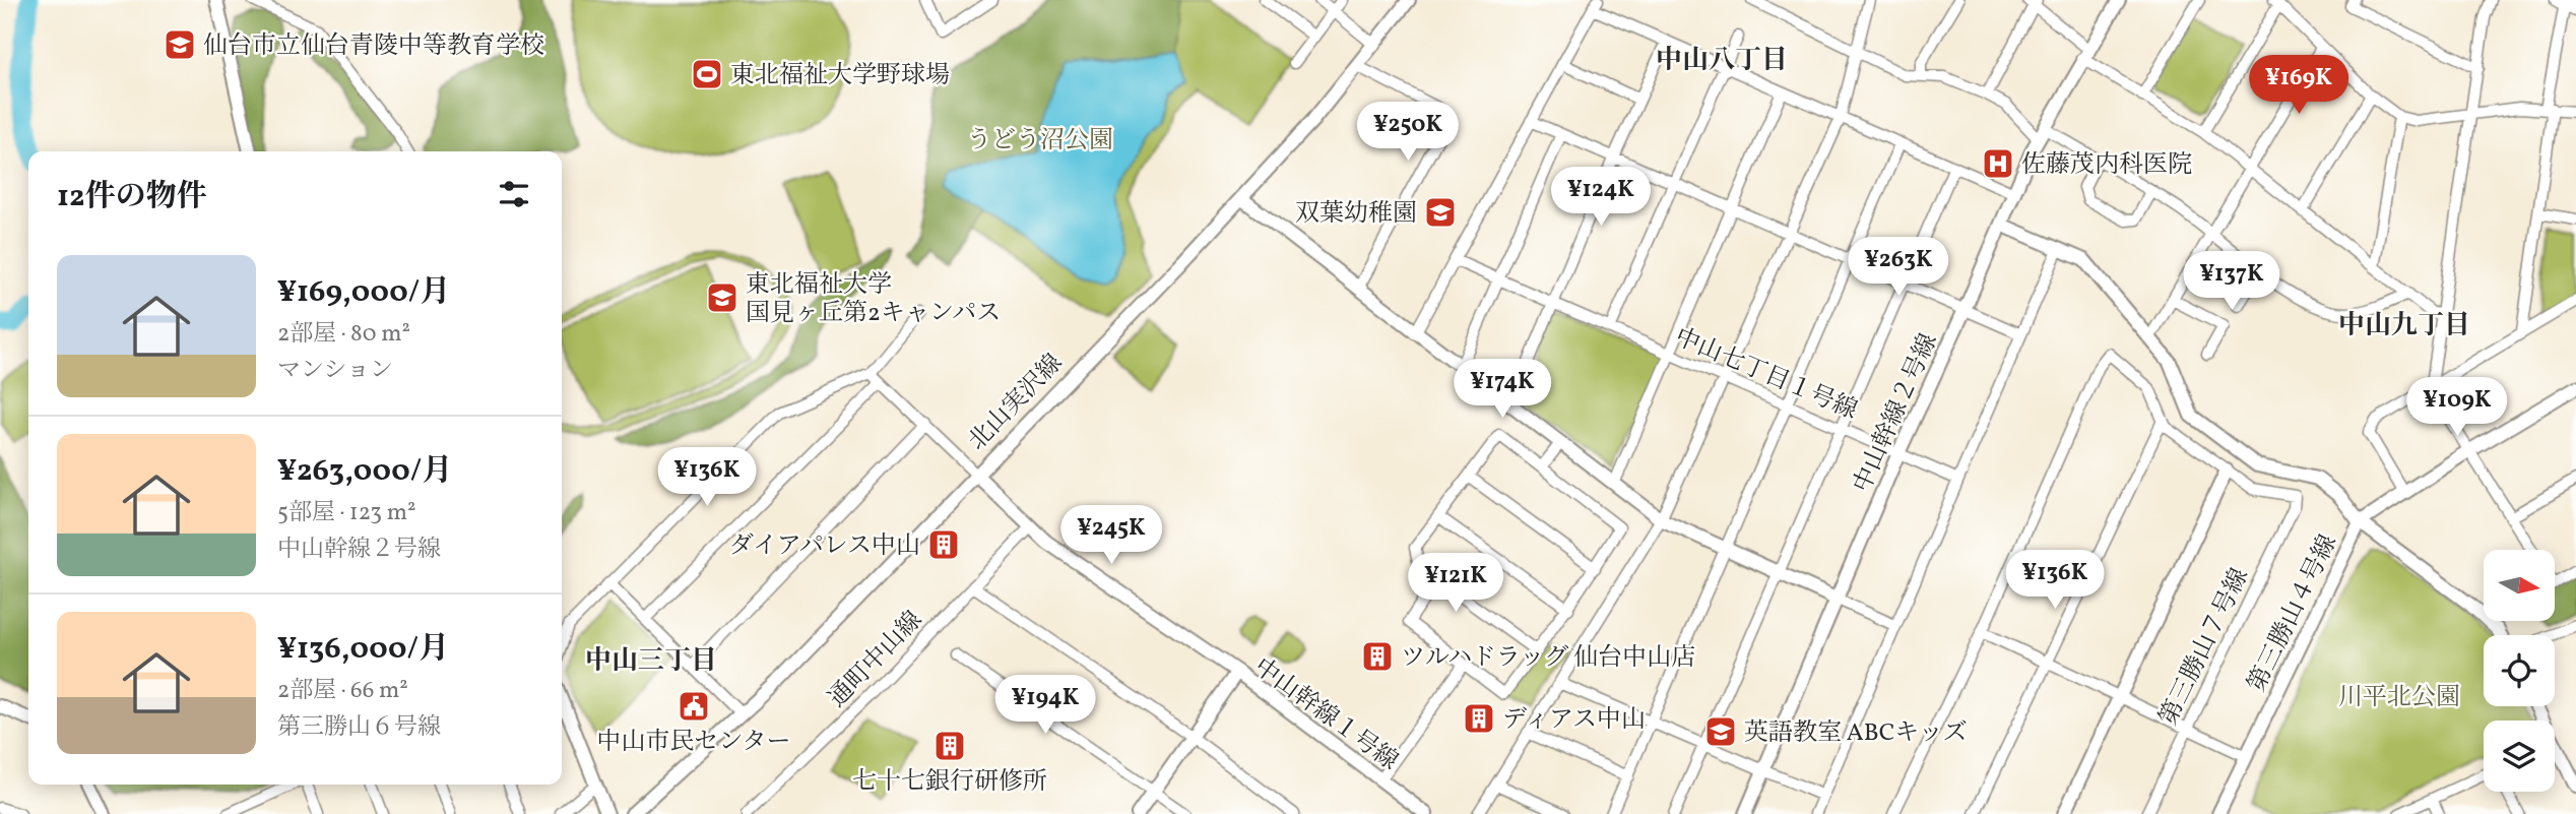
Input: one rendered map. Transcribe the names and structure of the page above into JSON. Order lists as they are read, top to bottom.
{
  "streets": {
    "street": [
      "中山七丁目１号線",
      "北山実沢線",
      "中山幹線２号線",
      "第三勝山４号線",
      "第三勝山７号線",
      "通町中山線",
      "中山幹線１号線"
    ]
  },
  "crossings": [
    ["中山七丁目１号線", "中山幹線２号線"],
    ["中山幹線２号線", "第三勝山４号線"]
  ],
  "districts": ["中山八丁目", "中山九丁目", "中山三丁目"],
  "parks": ["うどう沼公園", "川平北公園"],
  "places": {
    "school or university": [
      "仙台市立仙台青陵中等教育学校",
      "双葉幼稚園",
      "東北福祉大学 国見ヶ丘第2キャンパス",
      "英語教室 ABCキッズ"
    ],
    "sports": ["東北福祉大学野球場"],
    "hospital": ["佐藤茂内科医院"],
    "building": [
      "ダイアパレス中山",
      "ツルハドラッグ 仙台中山店",
      "ディアス中山",
      "七十七銀行研修所"
    ],
    "public building": ["中山市民センター"]
  },
  "north": "right",
  "page": {
    "price": [
      "¥169K",
      "¥250K",
      "¥124K",
      "¥263K",
      "¥137K",
      "¥174K",
      "¥109K",
      "¥136K",
      "¥245K",
      "¥136K",
      "¥121K",
      "¥194K"
    ],
    "heading": "12件の物件",
    "list": [
      {
        "name": "¥169,000/月",
        "note": "2部屋 · 80 m² · マンション"
      },
      {
        "name": "¥263,000/月",
        "note": "5部屋 · 123 m² · 中山幹線２号線"
      },
      {
        "name": "¥136,000/月",
        "note": "2部屋 · 66 m² · 第三勝山６号線"
      }
    ]
  }
}
